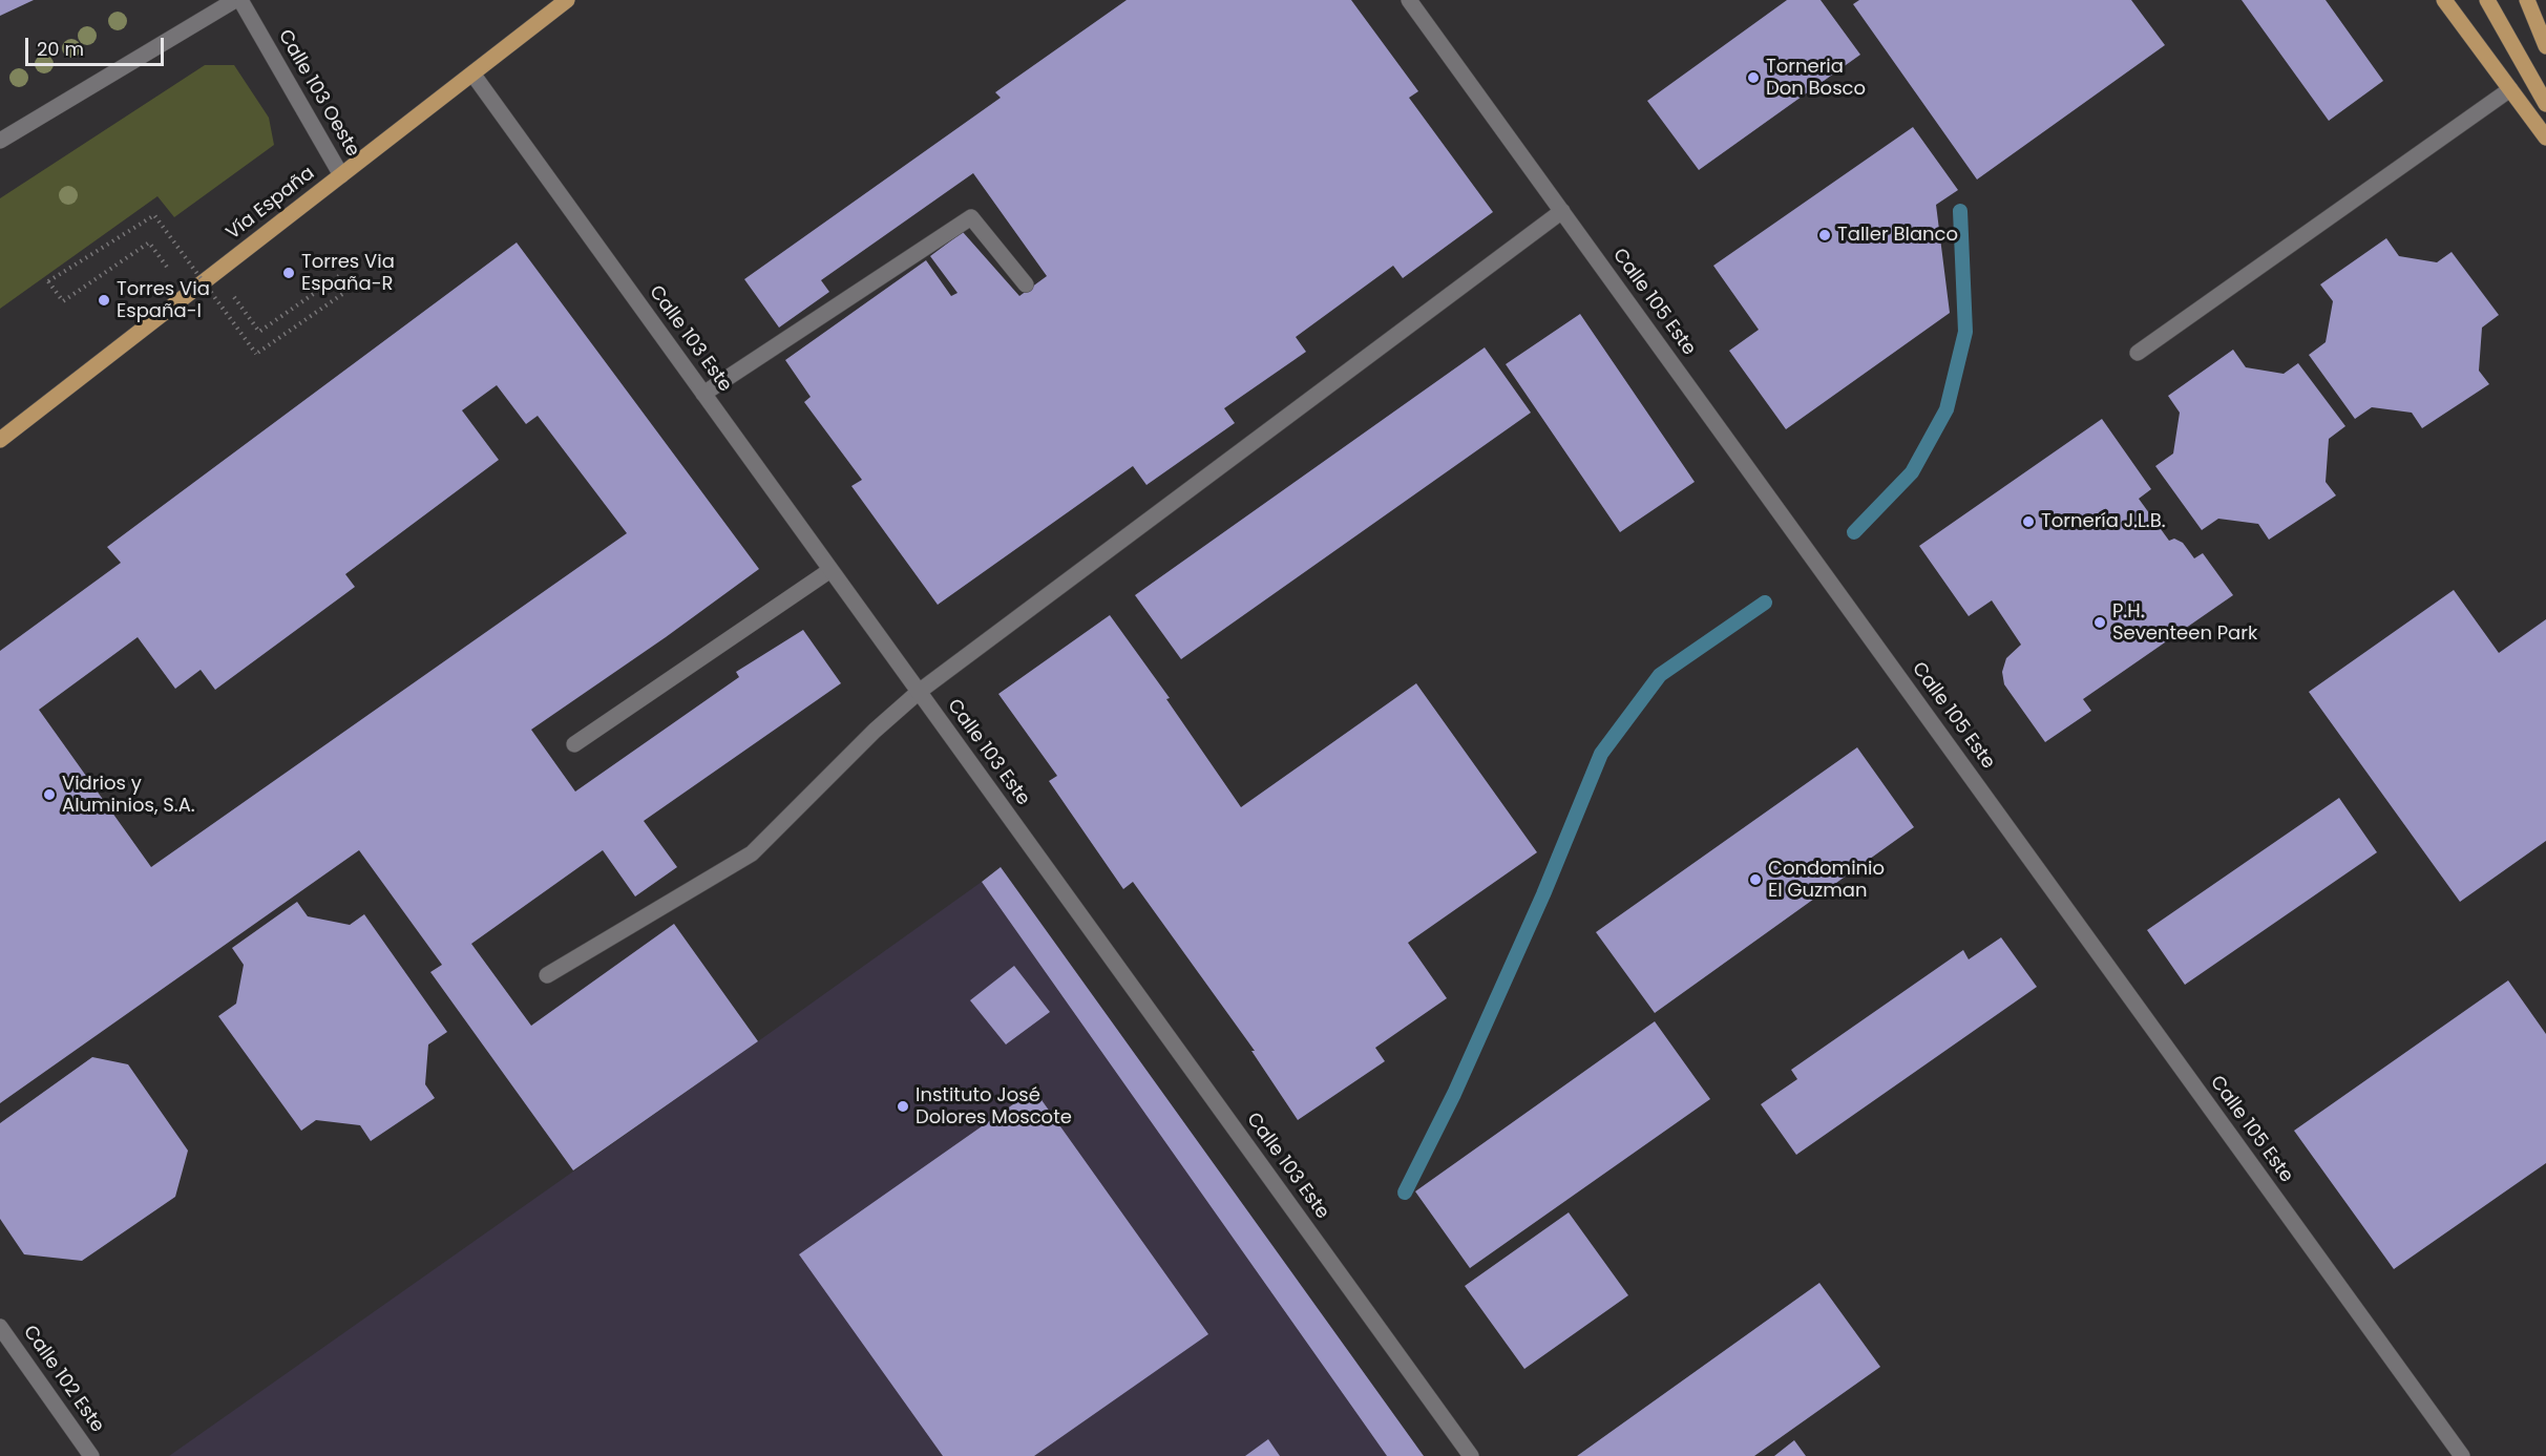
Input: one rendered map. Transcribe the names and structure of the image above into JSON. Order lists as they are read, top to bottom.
{
  "streets": {
    "main road": ["Vía España"],
    "street": [
      "Calle 103 Oeste",
      "Calle 105 Este",
      "Calle 103 Este",
      "Calle 102 Este"
    ]
  },
  "crossings": [
    ["Calle 103 Oeste", "Vía España"],
    ["Vía España", "Calle 103 Este"]
  ],
  "places": [
    "Torneria Don Bosco",
    "Taller Blanco",
    "Torres Via España-R",
    "Torres Via España-I",
    "Tornería J.L.B.",
    "P.H. Seventeen Park",
    "Vidrios y Aluminios, S.A.",
    "Condominio El Guzman",
    "Instituto José Dolores Moscote"
  ],
  "scale_bar": "20 m"
}
